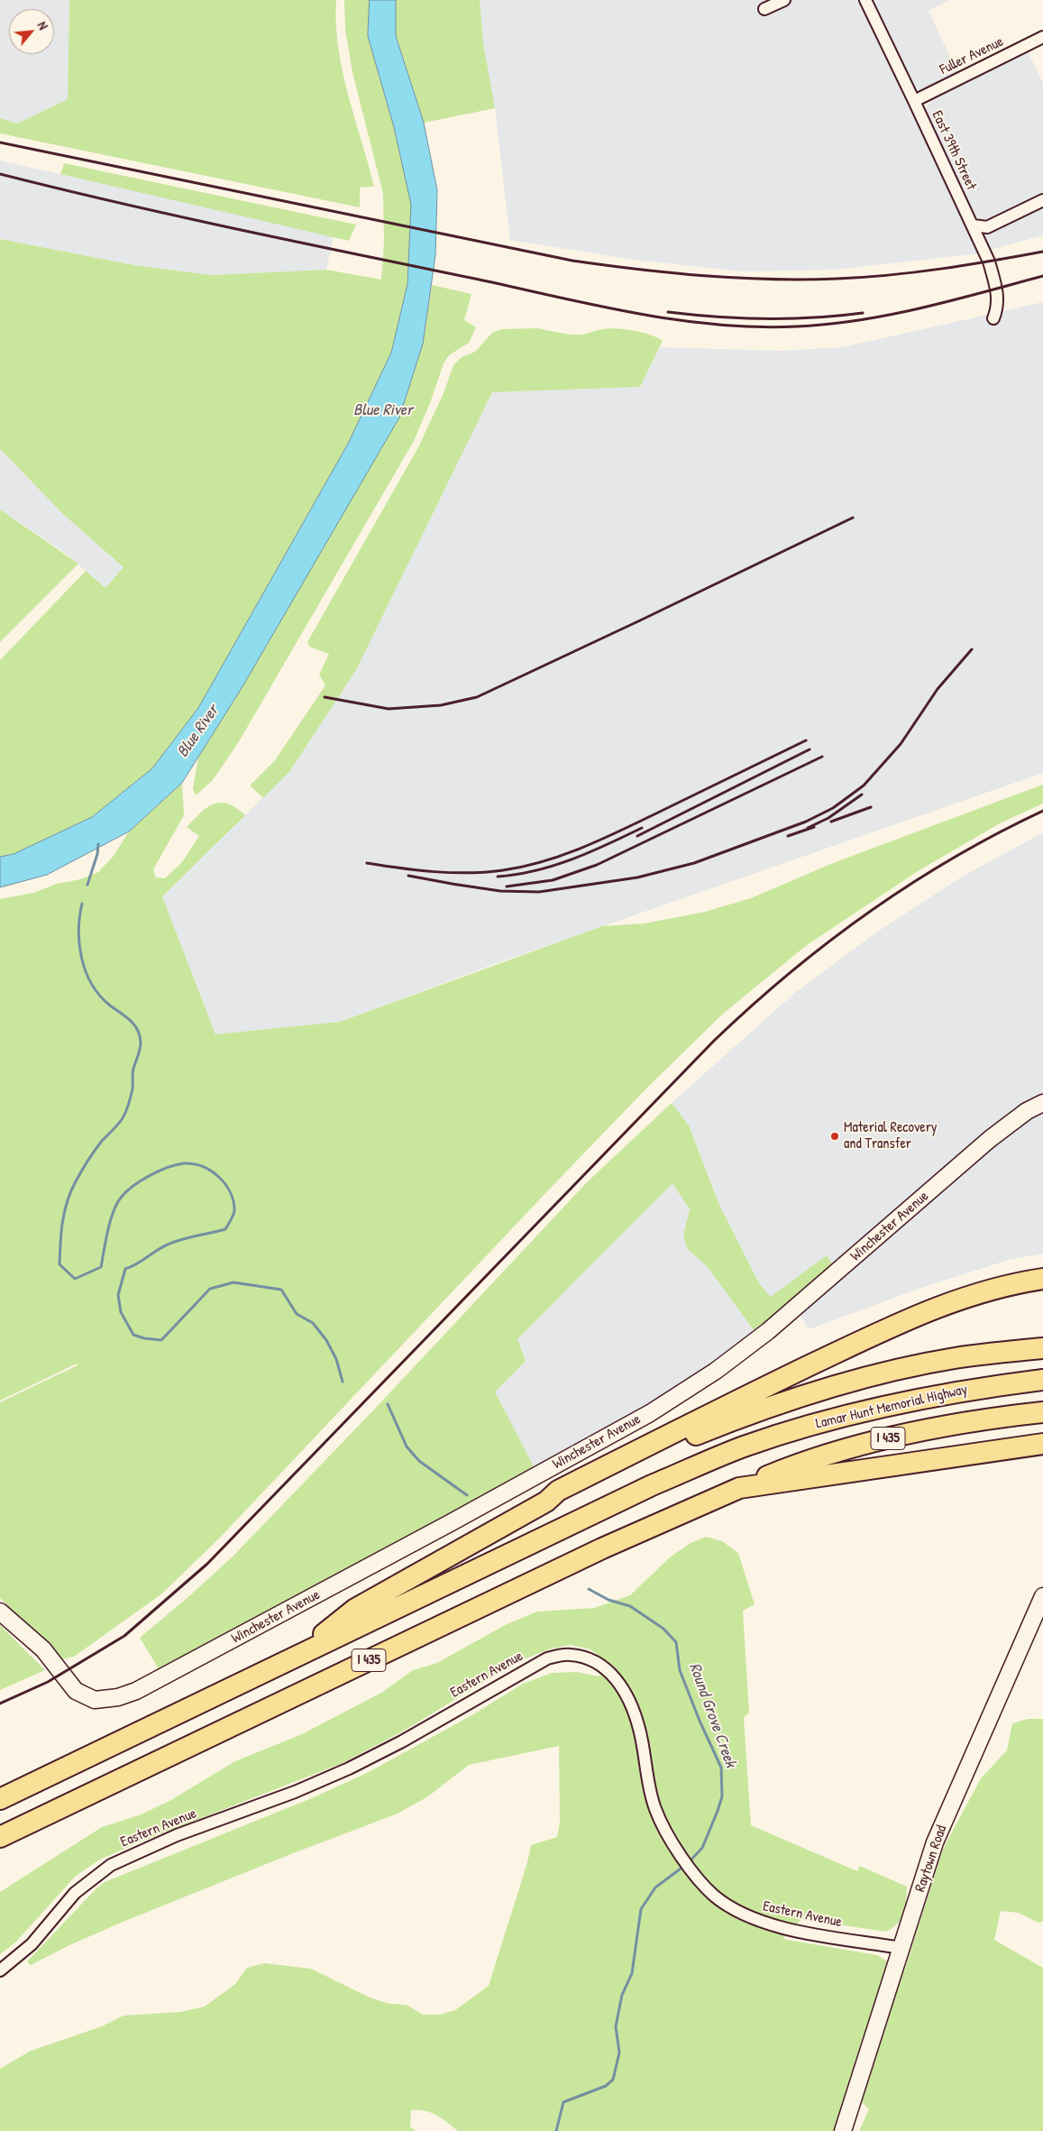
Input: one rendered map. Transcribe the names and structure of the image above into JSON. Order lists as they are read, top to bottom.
{
  "streets": {
    "highway": ["Lamar Hunt Memorial Highway", "I 435"],
    "street": [
      "Fuller Avenue",
      "East 39th Street",
      "Winchester Avenue",
      "Eastern Avenue",
      "Raytown Road"
    ]
  },
  "crossings": [
    ["Fuller Avenue", "East 39th Street"],
    ["Lamar Hunt Memorial Highway", "I 435"],
    ["Eastern Avenue", "Raytown Road"]
  ],
  "water": ["Blue River", "Round Grove Creek"],
  "places": ["Material Recovery and Transfer"],
  "north": "top right"
}
